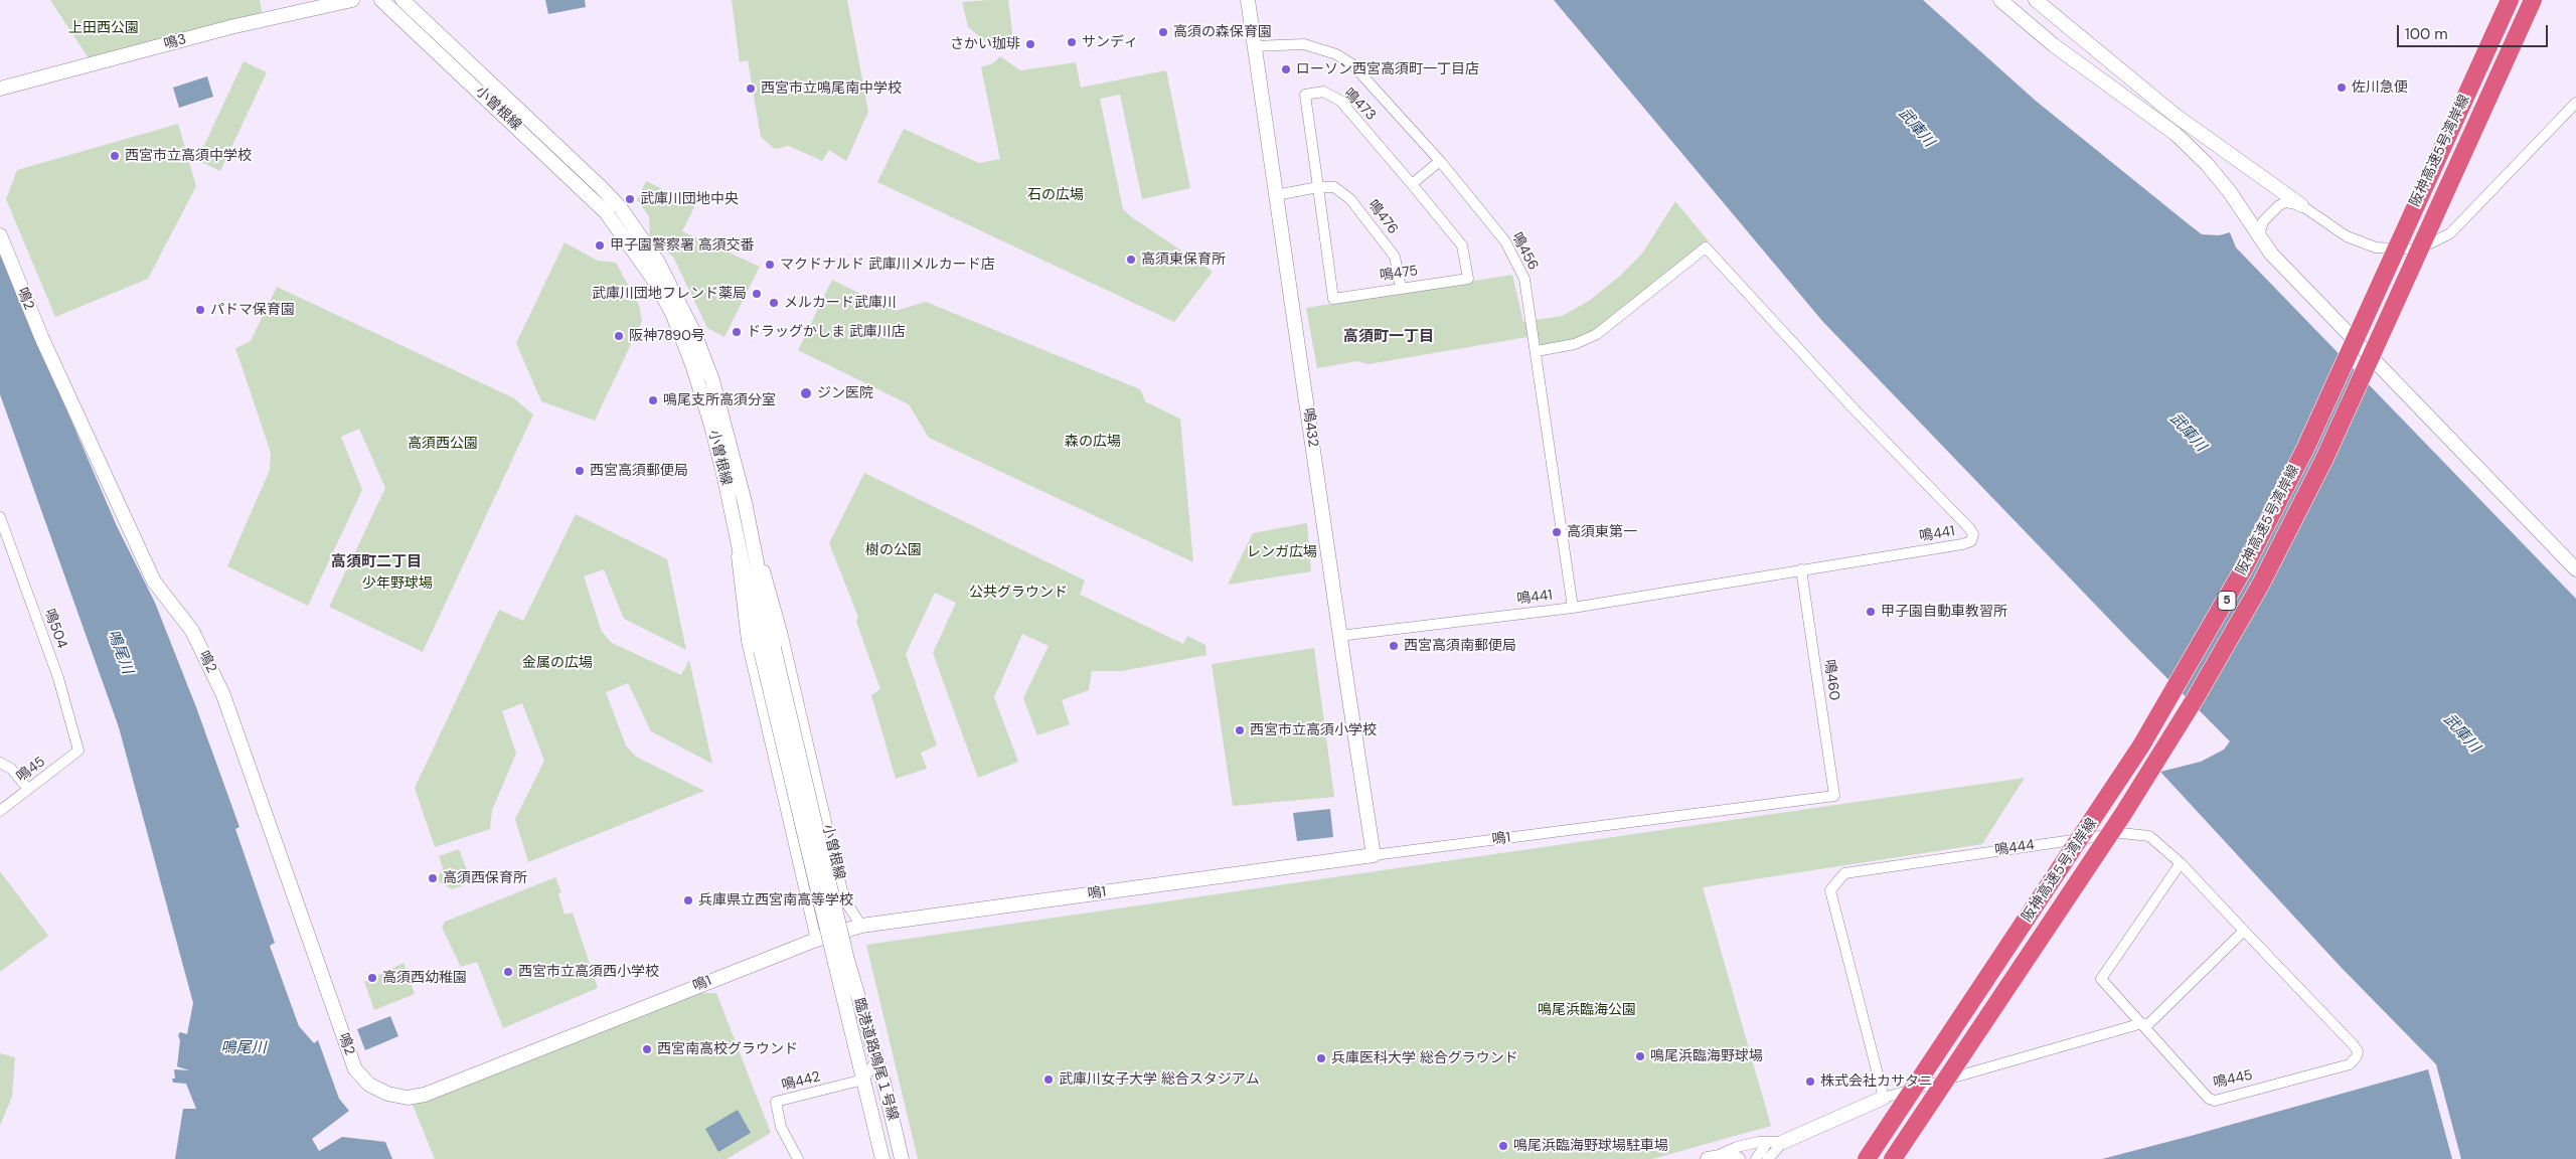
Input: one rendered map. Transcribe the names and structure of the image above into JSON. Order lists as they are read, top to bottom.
{
  "streets": {
    "highway": ["阪神高速5号湾岸線", "5"],
    "street": [
      "鳴3",
      "鳴473",
      "小曽根線",
      "鳴476",
      "鳴456",
      "鳴475",
      "鳴2",
      "鳴432",
      "鳴441",
      "鳴504",
      "鳴460",
      "鳴45",
      "鳴1",
      "鳴444",
      "臨港道路鳴尾１号線",
      "鳴445",
      "鳴442"
    ]
  },
  "crossings": [
    ["鳴473", "鳴476"],
    ["鳴473", "鳴475"],
    ["小曽根線", "鳴1"],
    ["阪神高速5号湾岸線", "5"],
    ["鳴476", "鳴475"],
    ["鳴456", "鳴432"],
    ["鳴456", "鳴441"],
    ["鳴2", "鳴1"],
    ["鳴432", "鳴441"],
    ["鳴432", "鳴1"],
    ["鳴441", "鳴460"],
    ["鳴504", "鳴45"],
    ["鳴460", "鳴1"],
    ["鳴444", "鳴445"],
    ["臨港道路鳴尾１号線", "鳴442"]
  ],
  "districts": ["高須町一丁目", "高須町二丁目"],
  "water": ["武庫川", "鳴尾川"],
  "parks": [
    "上田西公園",
    "石の広場",
    "森の広場",
    "高須西公園",
    "樹の公園",
    "レンガ広場",
    "少年野球場",
    "公共グラウンド",
    "金属の広場",
    "鳴尾浜臨海公園"
  ],
  "places": [
    "高須の森保育園",
    "サンディ",
    "さかい珈琲",
    "ローソン西宮高須町一丁目店",
    "佐川急便",
    "西宮市立鳴尾南中学校",
    "西宮市立高須中学校",
    "武庫川団地中央",
    "甲子園警察署 高須交番",
    "高須東保育所",
    "マクドナルド 武庫川メルカード店",
    "武庫川団地フレンド薬局",
    "メルカード武庫川",
    "パドマ保育園",
    "ドラッグかしま 武庫川店",
    "阪神7890号",
    "ジン医院",
    "鳴尾支所高須分室",
    "西宮高須郵便局",
    "高須東第一",
    "甲子園自動車教習所",
    "西宮高須南郵便局",
    "西宮市立高須小学校",
    "高須西保育所",
    "兵庫県立西宮南高等学校",
    "西宮市立高須西小学校",
    "高須西幼稚園",
    "西宮南高校グラウンド",
    "鳴尾浜臨海野球場",
    "兵庫医科大学 総合グラウンド",
    "武庫川女子大学 総合スタジアム",
    "株式会社カサタニ",
    "鳴尾浜臨海野球場駐車場"
  ],
  "scale_bar": "100 m"
}
